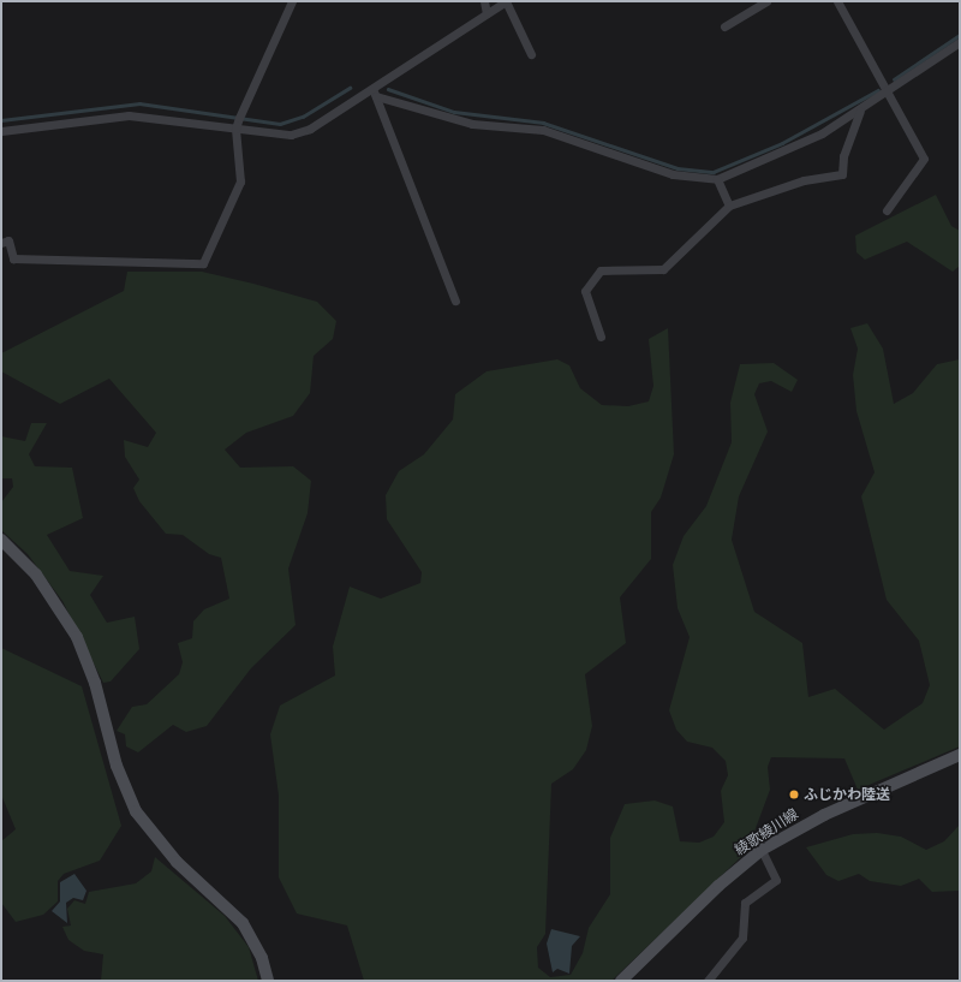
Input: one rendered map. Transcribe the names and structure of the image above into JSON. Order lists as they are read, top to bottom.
{
  "streets": {
    "street": ["綾歌綾川線"]
  },
  "places": ["ふじかわ陸送"]
}
